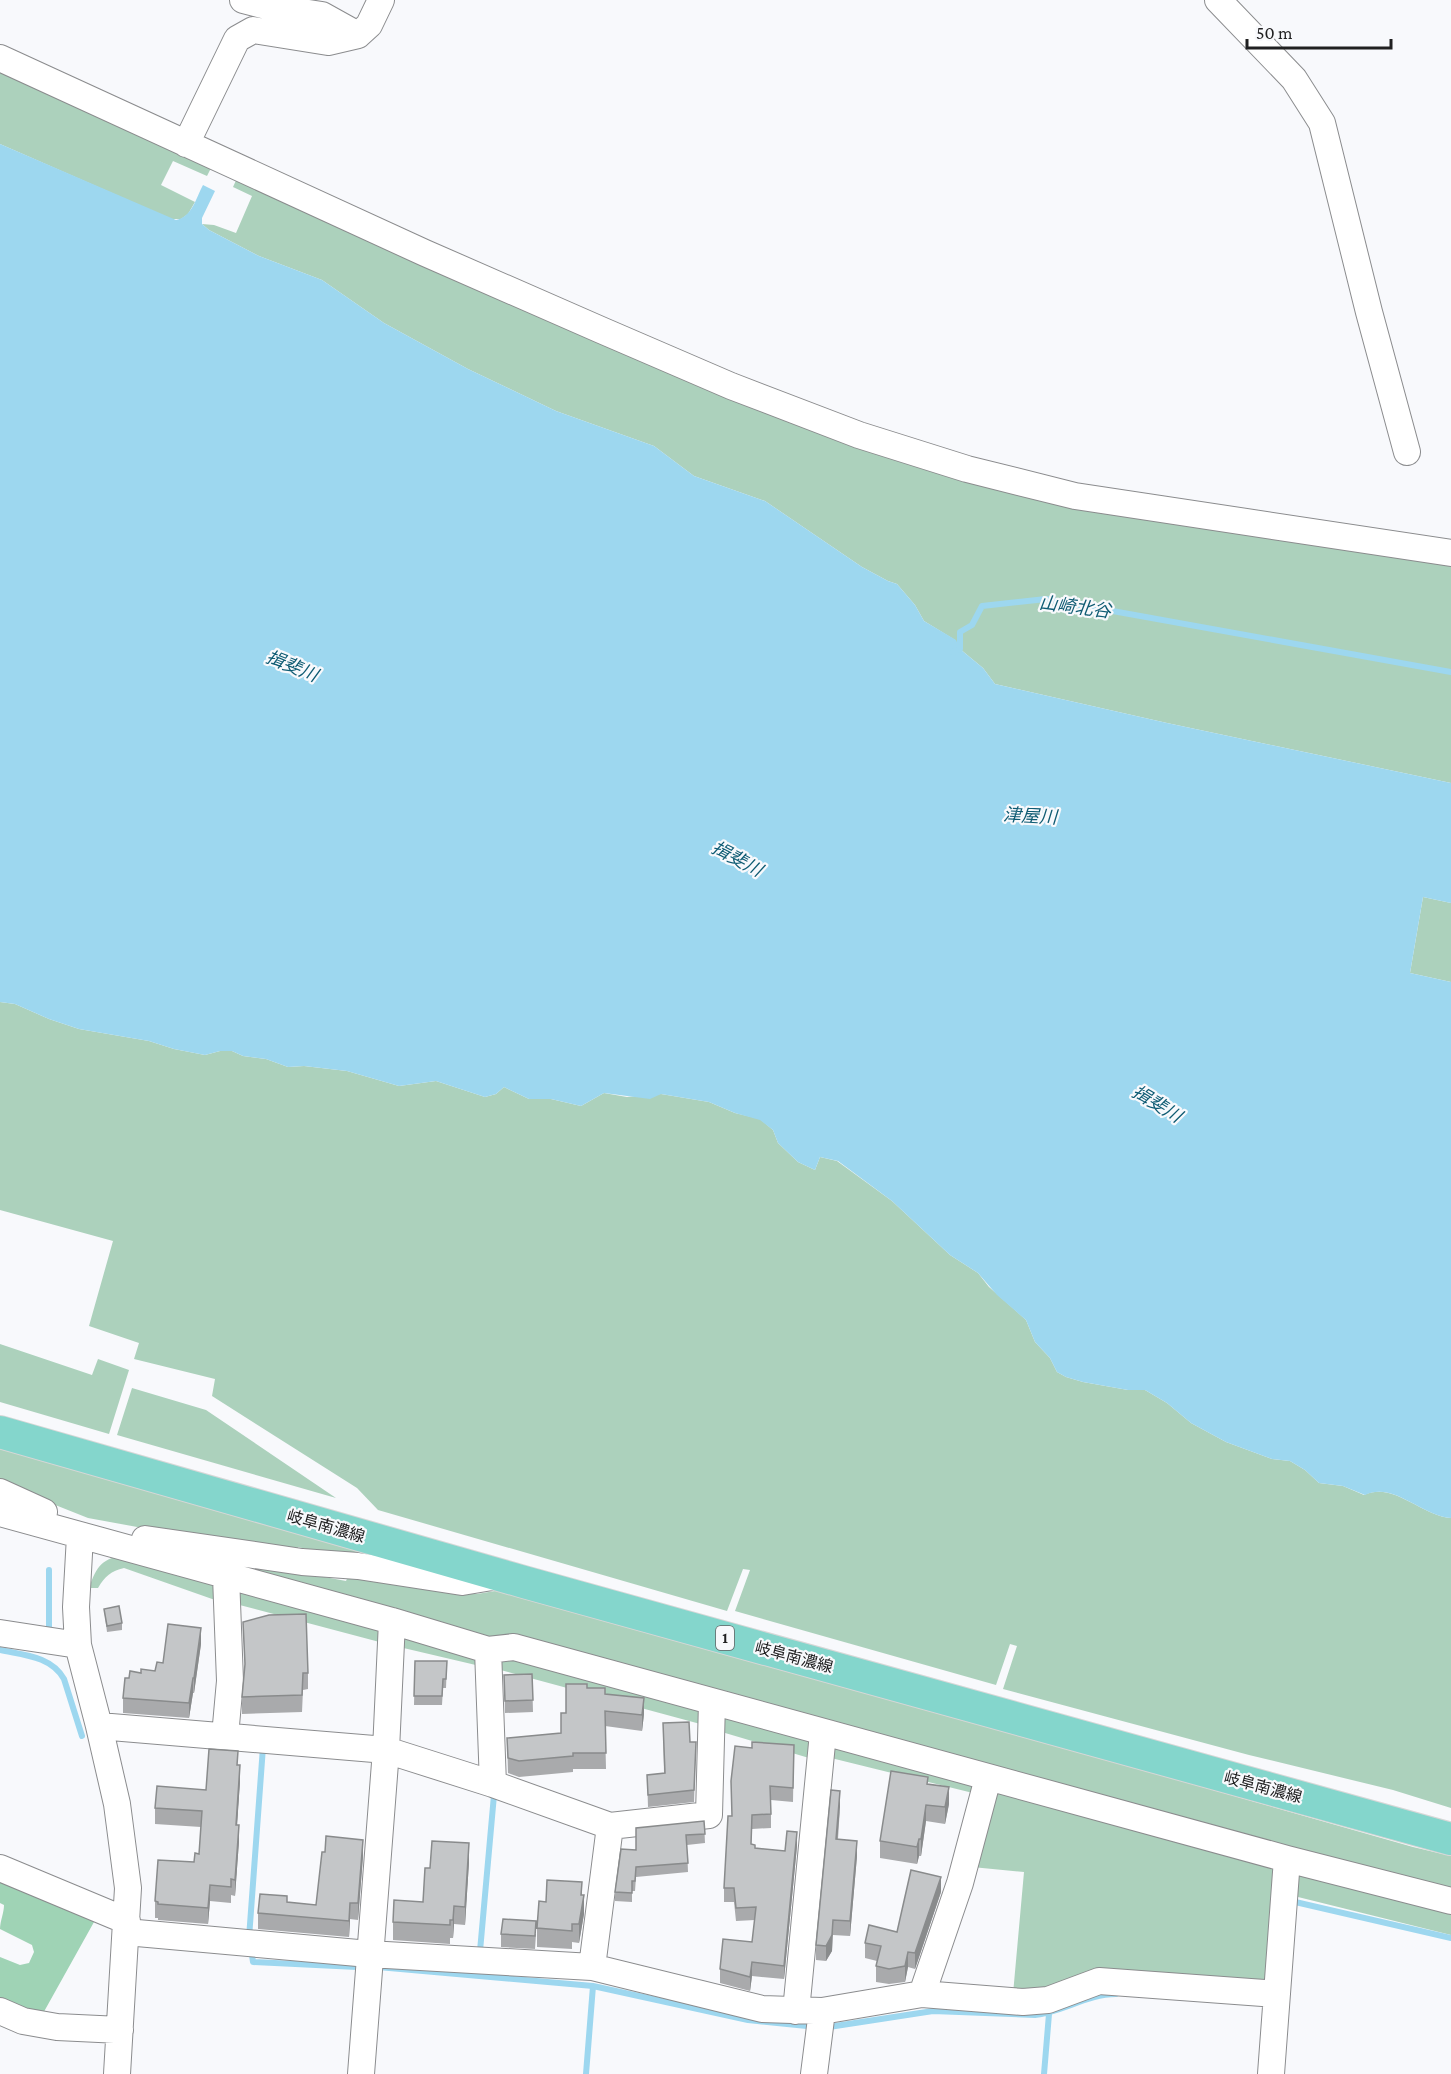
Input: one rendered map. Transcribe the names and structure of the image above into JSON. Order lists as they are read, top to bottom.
{
  "streets": {
    "main road": ["岐阜南濃線", "1"]
  },
  "water": ["山崎北谷", "揖斐川", "津屋川"],
  "scale_bar": "50 m"
}
